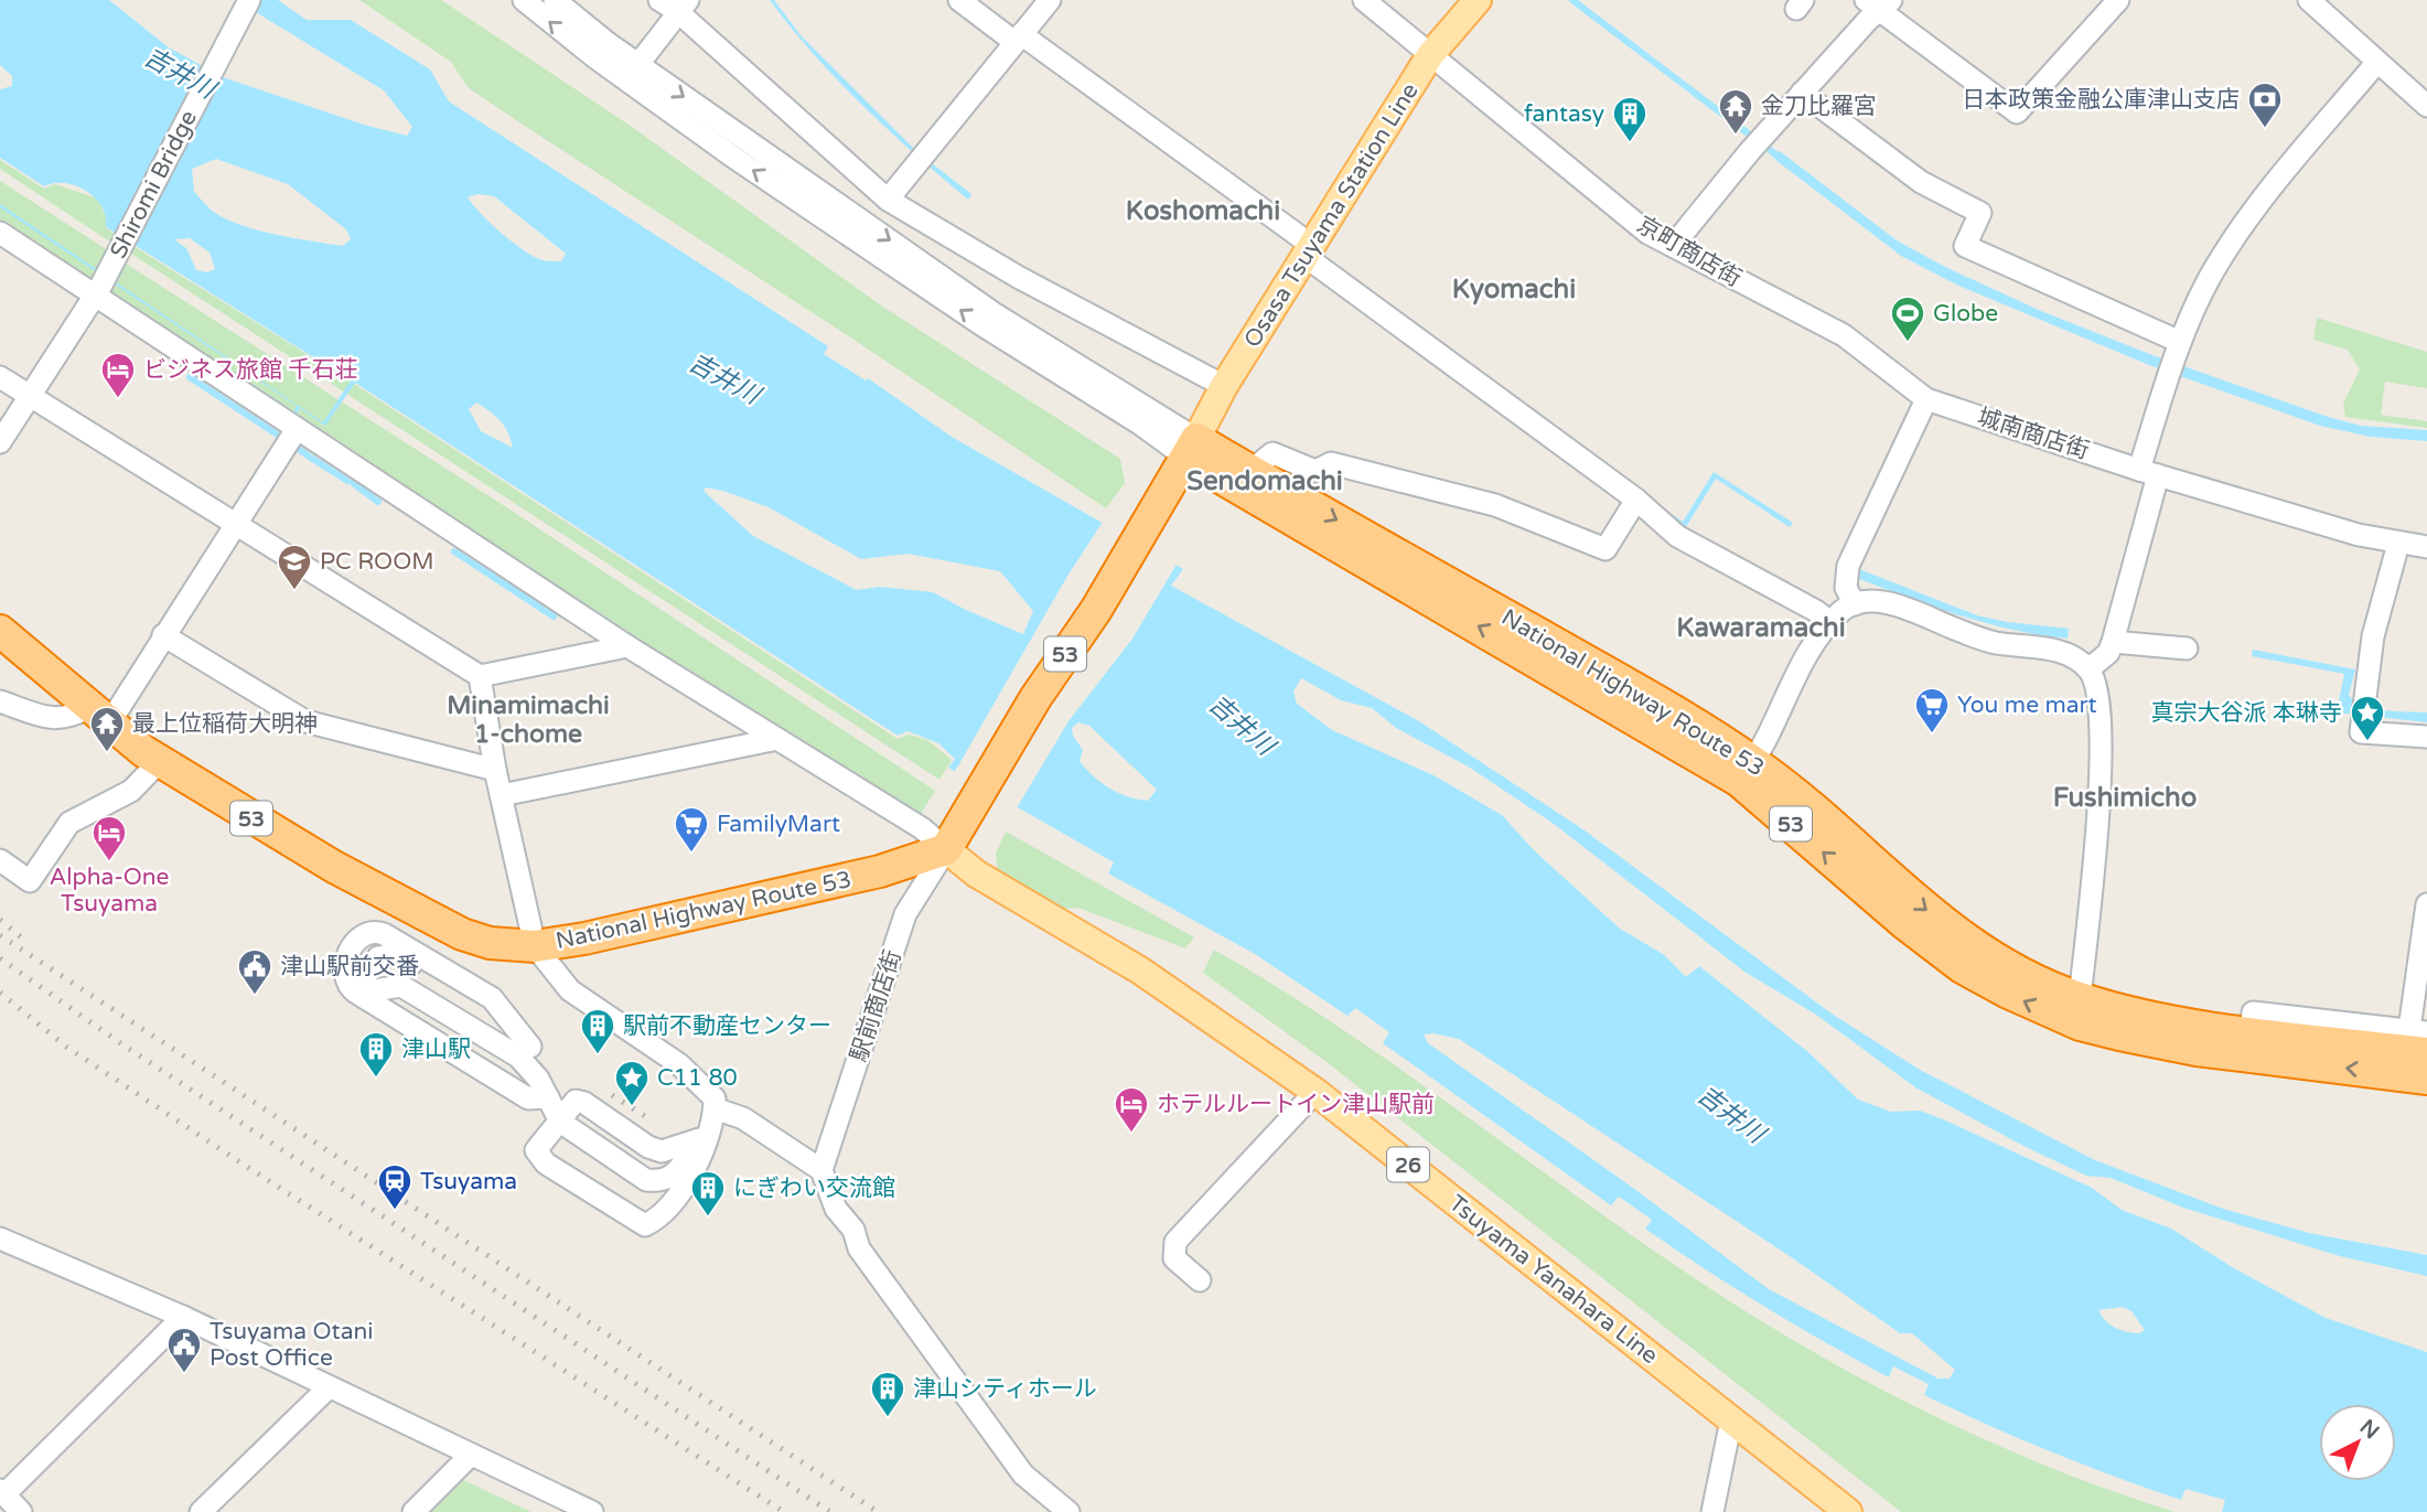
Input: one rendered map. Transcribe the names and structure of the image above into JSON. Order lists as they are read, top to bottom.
{
  "streets": {
    "highway": ["53", "National Highway Route 53"],
    "main road": ["Osasa Tsuyama Station Line", "26", "Tsuyama Yanahara Line"],
    "street": [
      "Shiromi Bridge",
      "京町商店街",
      "城南商店街",
      "駅前商店街"
    ]
  },
  "crossings": [
    ["Osasa Tsuyama Station Line", "京町商店街"],
    ["Osasa Tsuyama Station Line", "53"],
    ["Osasa Tsuyama Station Line", "National Highway Route 53"],
    ["京町商店街", "城南商店街"],
    ["53", "National Highway Route 53"],
    ["53", "駅前商店街"],
    ["53", "Tsuyama Yanahara Line"],
    ["National Highway Route 53", "駅前商店街"],
    ["National Highway Route 53", "Tsuyama Yanahara Line"],
    ["駅前商店街", "Tsuyama Yanahara Line"]
  ],
  "districts": [
    "Koshomachi",
    "Kyomachi",
    "Sendomachi",
    "Kawaramachi",
    "Minamimachi 1-chome",
    "Fushimicho"
  ],
  "water": ["吉井川"],
  "places": {
    "bank": ["日本政策金融公庫津山支店"],
    "temple": ["金刀比羅宮", "最上位稲荷大明神"],
    "building": [
      "fantasy",
      "駅前不動産センター",
      "津山駅",
      "にぎわい交流館",
      "津山シティホール"
    ],
    "sports": ["Globe"],
    "hotel": ["ビジネス旅館 千石荘", "Alpha-One Tsuyama", "ホテルルートイン津山駅前"],
    "school or university": ["PC ROOM"],
    "supermarket": ["You me mart", "FamilyMart"],
    "place": ["真宗大谷派 本琳寺", "C11 80"],
    "public building": ["津山駅前交番", "Tsuyama Otani Post Office"],
    "station": ["Tsuyama"]
  },
  "north": "top right"
}
